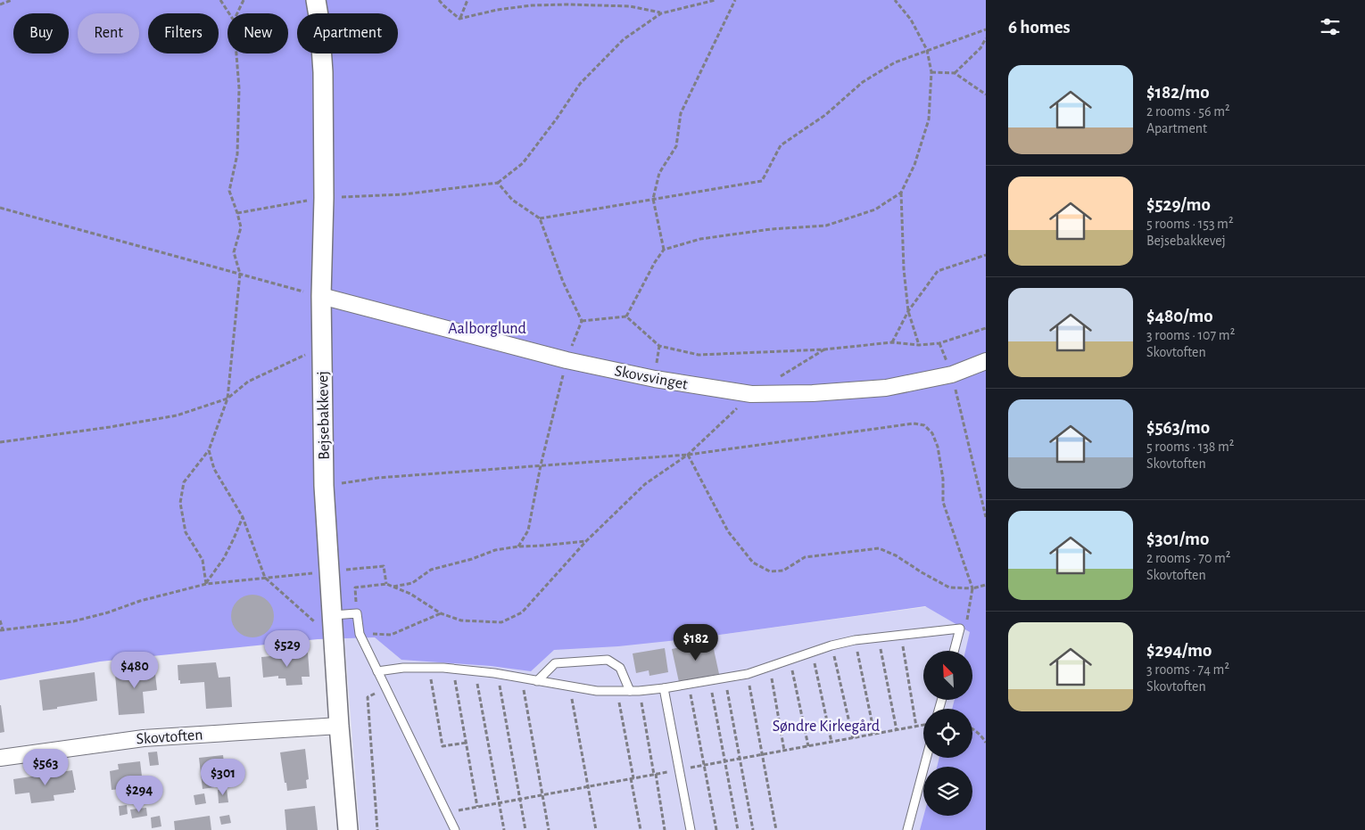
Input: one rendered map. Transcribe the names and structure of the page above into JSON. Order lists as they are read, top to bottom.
{
  "streets": {
    "street": ["Skovsvinget", "Bejsebakkevej", "Skovtoften"]
  },
  "crossings": [
    ["Skovsvinget", "Bejsebakkevej"],
    ["Bejsebakkevej", "Skovtoften"]
  ],
  "parks": ["Aalborglund", "Søndre Kirkegård"],
  "north": "top left",
  "page": {
    "heading": "6 homes",
    "chip": [
      "Buy",
      "Rent",
      "Filters",
      "New",
      "Apartment"
    ],
    "list": [
      {
        "name": "$182/mo",
        "note": "2 rooms · 56 m² · Apartment"
      },
      {
        "name": "$529/mo",
        "note": "5 rooms · 153 m² · Bejsebakkevej"
      },
      {
        "name": "$480/mo",
        "note": "3 rooms · 107 m² · Skovtoften"
      },
      {
        "name": "$563/mo",
        "note": "5 rooms · 138 m² · Skovtoften"
      },
      {
        "name": "$301/mo",
        "note": "2 rooms · 70 m² · Skovtoften"
      },
      {
        "name": "$294/mo",
        "note": "3 rooms · 74 m² · Skovtoften"
      }
    ],
    "price": [
      "$182",
      "$529",
      "$480",
      "$563",
      "$301",
      "$294"
    ]
  }
}
